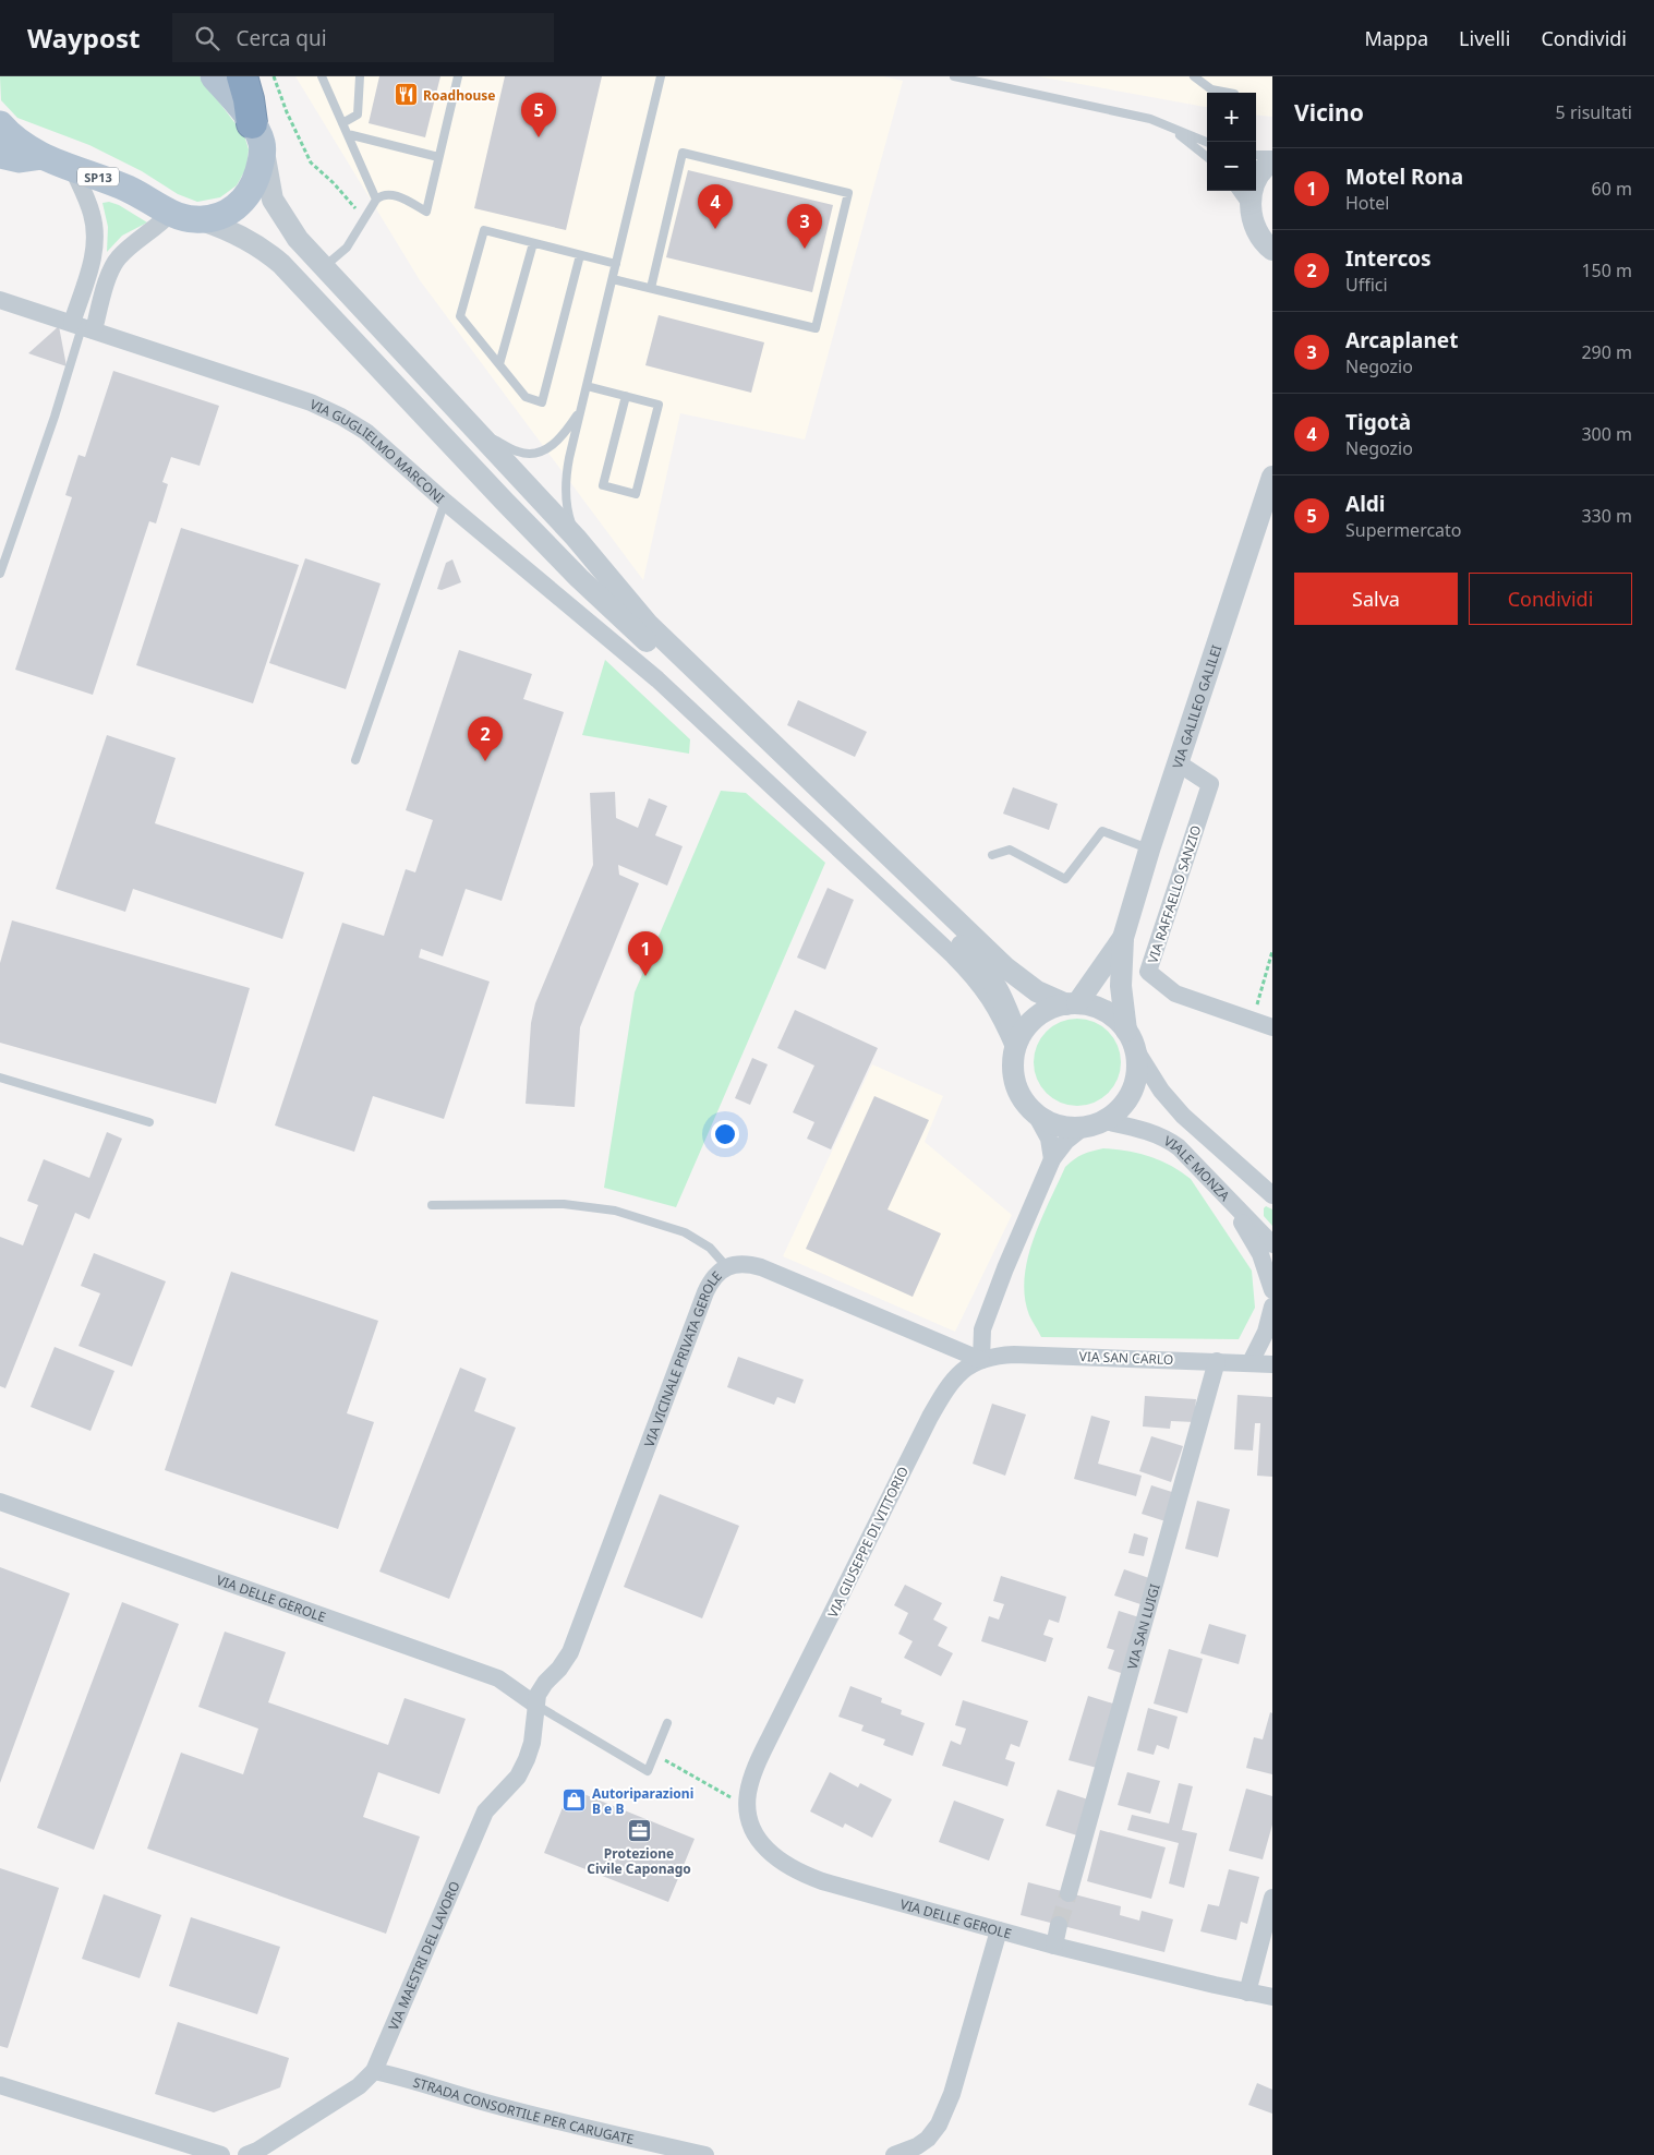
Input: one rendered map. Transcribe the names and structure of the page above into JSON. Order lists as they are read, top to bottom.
{
  "streets": {
    "main road": ["SP13"],
    "street": [
      "VIA GUGLIELMO MARCONI",
      "VIA GALILEO GALILEI",
      "VIA RAFFAELLO SANZIO",
      "VIALE MONZA",
      "VIA SAN CARLO",
      "VIA VICINALE PRIVATA GEROLE",
      "VIA GIUSEPPE DI VITTORIO",
      "VIA DELLE GEROLE",
      "VIA SAN LUIGI",
      "VIA MAESTRI DEL LAVORO",
      "STRADA CONSORTILE PER CARUGATE"
    ]
  },
  "crossings": [
    ["SP13", "VIA GALILEO GALILEI"],
    ["SP13", "VIALE MONZA"],
    ["VIA GALILEO GALILEI", "VIA RAFFAELLO SANZIO"],
    ["VIA GALILEO GALILEI", "VIALE MONZA"],
    ["VIA SAN CARLO", "VIA VICINALE PRIVATA GEROLE"],
    ["VIA SAN CARLO", "VIA GIUSEPPE DI VITTORIO"],
    ["VIA SAN CARLO", "VIA SAN LUIGI"],
    ["VIA VICINALE PRIVATA GEROLE", "VIA GIUSEPPE DI VITTORIO"],
    ["VIA VICINALE PRIVATA GEROLE", "VIA DELLE GEROLE"],
    ["VIA VICINALE PRIVATA GEROLE", "VIA MAESTRI DEL LAVORO"],
    ["VIA GIUSEPPE DI VITTORIO", "VIA DELLE GEROLE"],
    ["VIA DELLE GEROLE", "VIA MAESTRI DEL LAVORO"],
    ["VIA MAESTRI DEL LAVORO", "STRADA CONSORTILE PER CARUGATE"]
  ],
  "places": {
    "restaurant": ["Roadhouse"],
    "shop": ["Autoriparazioni B e B"],
    "office": ["Protezione Civile Caponago"]
  },
  "page": {
    "header": "Waypost",
    "search": "Cerca qui",
    "nav": ["Mappa", "Livelli", "Condividi"],
    "heading": ["Vicino", "5 risultati"],
    "map_buttons": ["+", "−"],
    "pins": [
      "5",
      "4",
      "3",
      "2",
      "1"
    ],
    "list": [
      {
        "mark": "1",
        "name": "Motel Rona",
        "note": "Hotel",
        "value": "60 m"
      },
      {
        "mark": "2",
        "name": "Intercos",
        "note": "Uffici",
        "value": "150 m"
      },
      {
        "mark": "3",
        "name": "Arcaplanet",
        "note": "Negozio",
        "value": "290 m"
      },
      {
        "mark": "4",
        "name": "Tigotà",
        "note": "Negozio",
        "value": "300 m"
      },
      {
        "mark": "5",
        "name": "Aldi",
        "note": "Supermercato",
        "value": "330 m"
      }
    ],
    "buttons": ["Salva", "Condividi"]
  }
}
